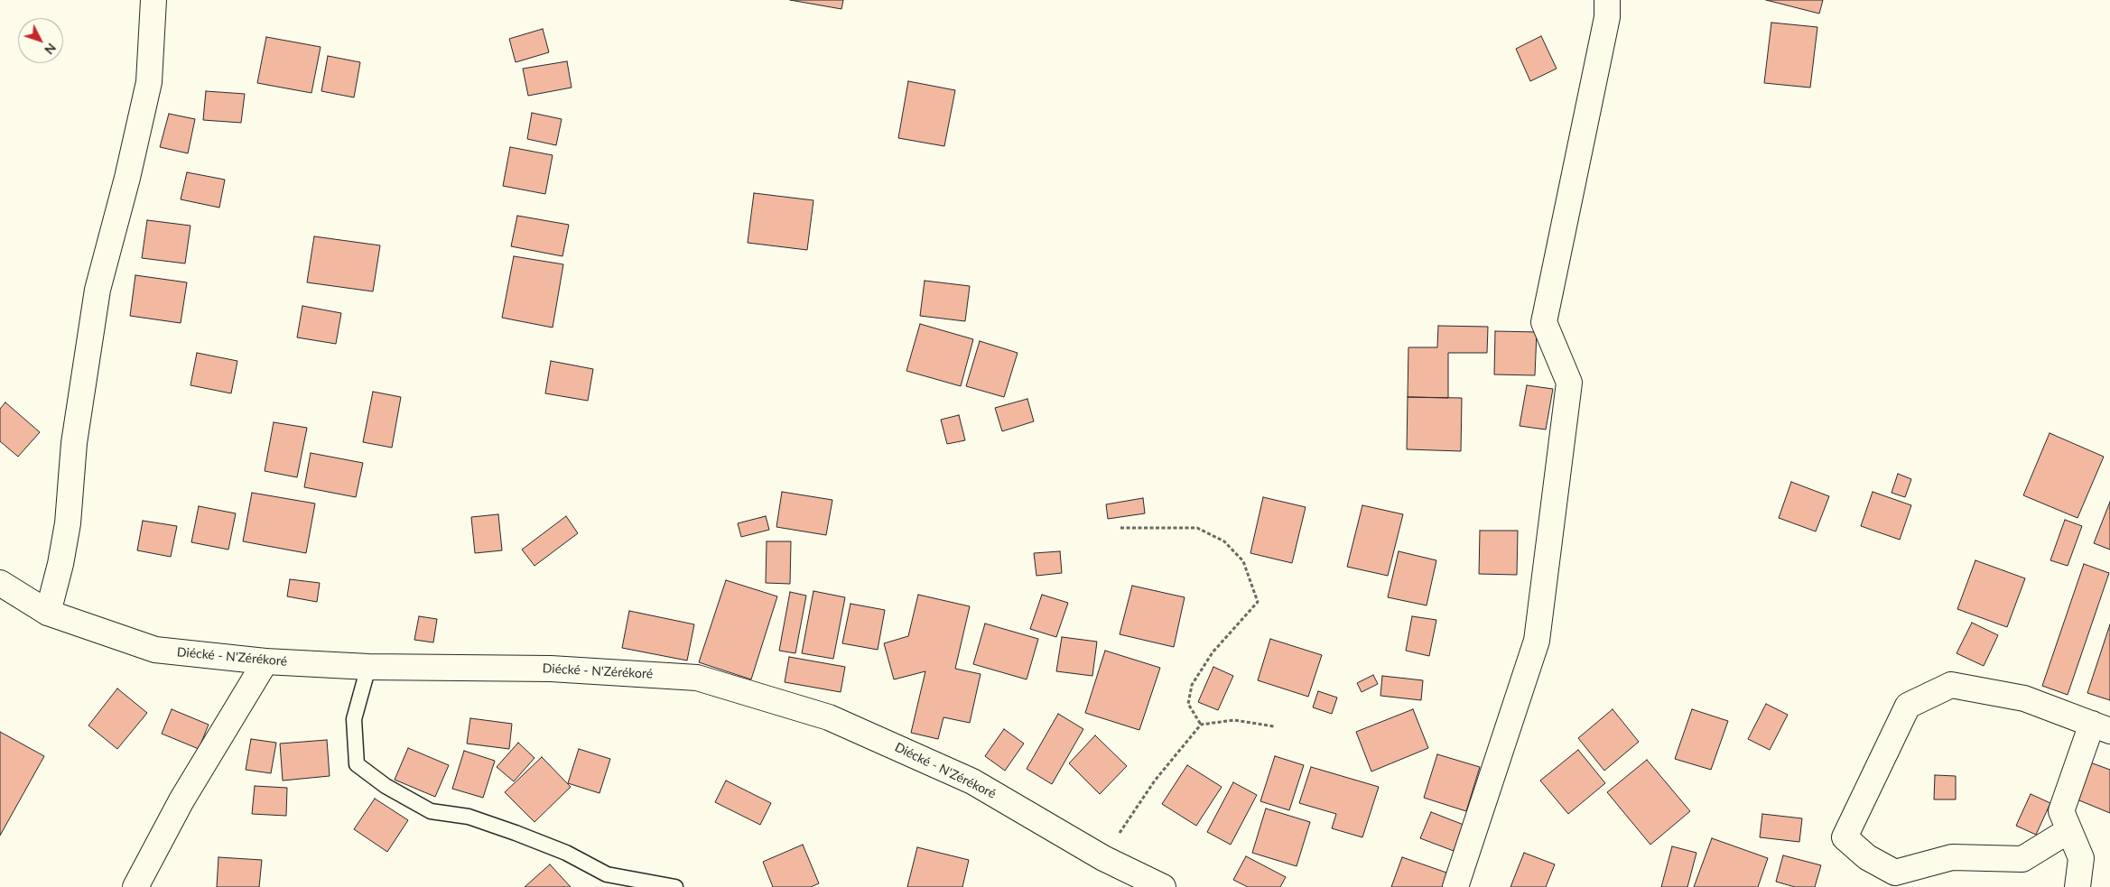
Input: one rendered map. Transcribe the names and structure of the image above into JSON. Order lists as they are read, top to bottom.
{
  "streets": {
    "main road": ["Diécké - N'Zérékoré"]
  },
  "north": "bottom right"
}
